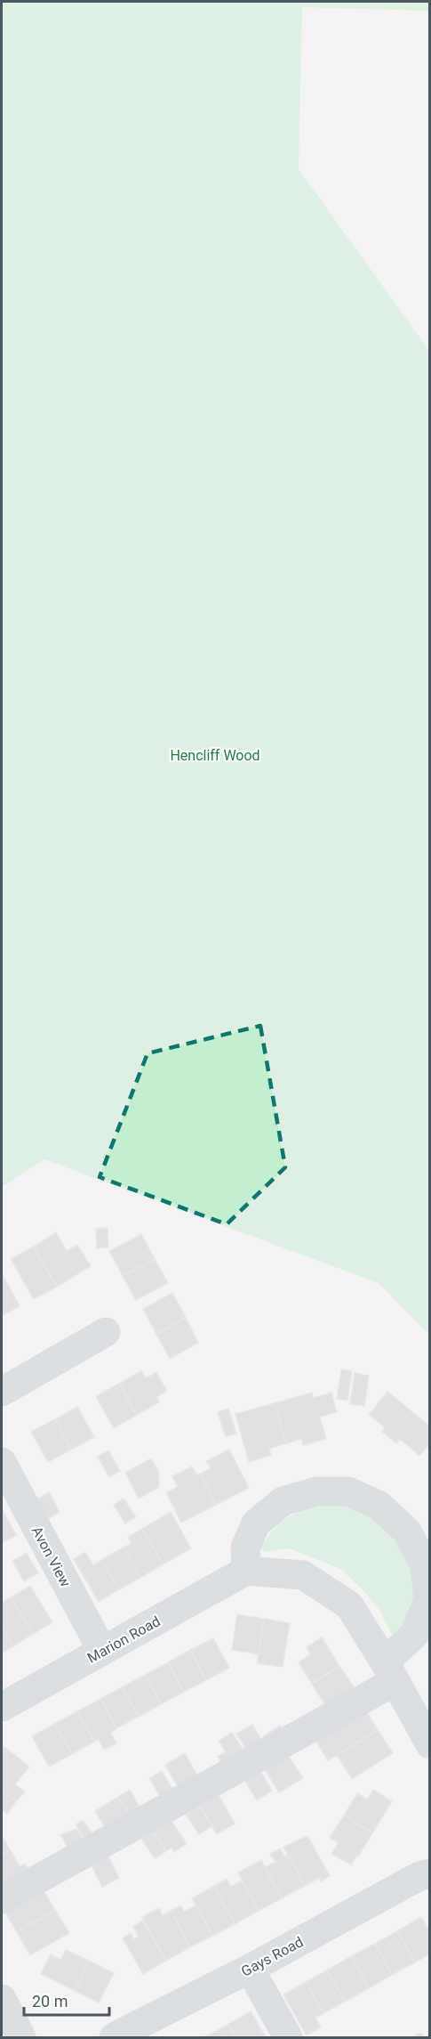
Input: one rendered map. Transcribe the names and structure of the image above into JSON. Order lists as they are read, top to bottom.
{
  "streets": {
    "street": ["Avon View", "Marion Road", "Gays Road"]
  },
  "crossings": [
    ["Avon View", "Marion Road"]
  ],
  "parks": ["Hencliff Wood"],
  "scale_bar": "20 m"
}
